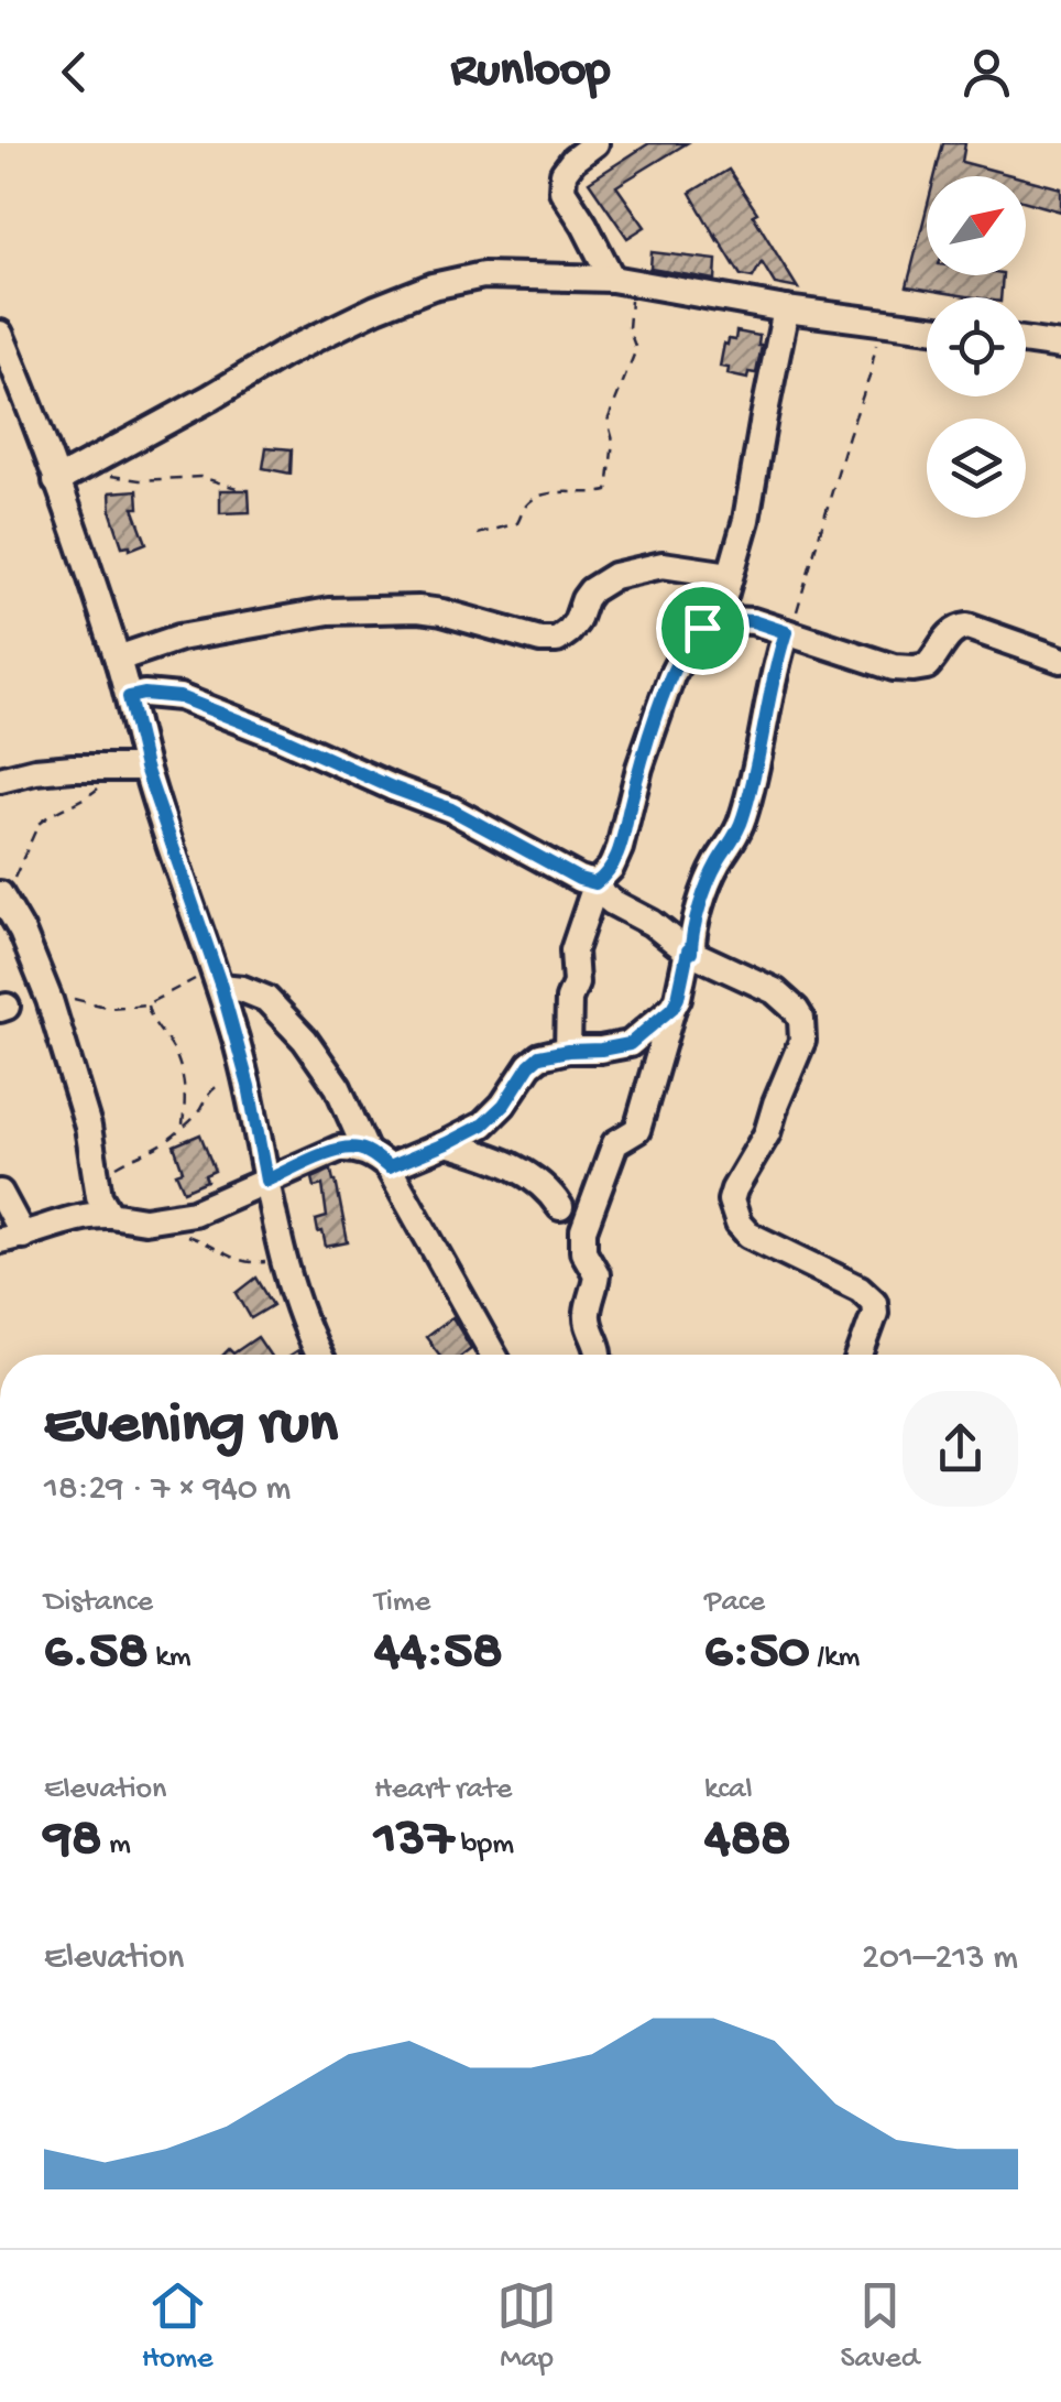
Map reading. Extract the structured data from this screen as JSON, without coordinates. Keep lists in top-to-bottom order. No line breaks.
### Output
{"north":"top right","page":{"header":"Runloop","heading":["Evening run","18:29 · 7 × 940 m"],"stats":[["Distance","6.58 km"],["Time","44:58"],["Pace","6:50 /km"],["Elevation","98 m"],["Heart rate","137 bpm"],["kcal","488"]],"chart":["Elevation","201–213 m"],"tabs":["Home","Map","Saved"]}}
